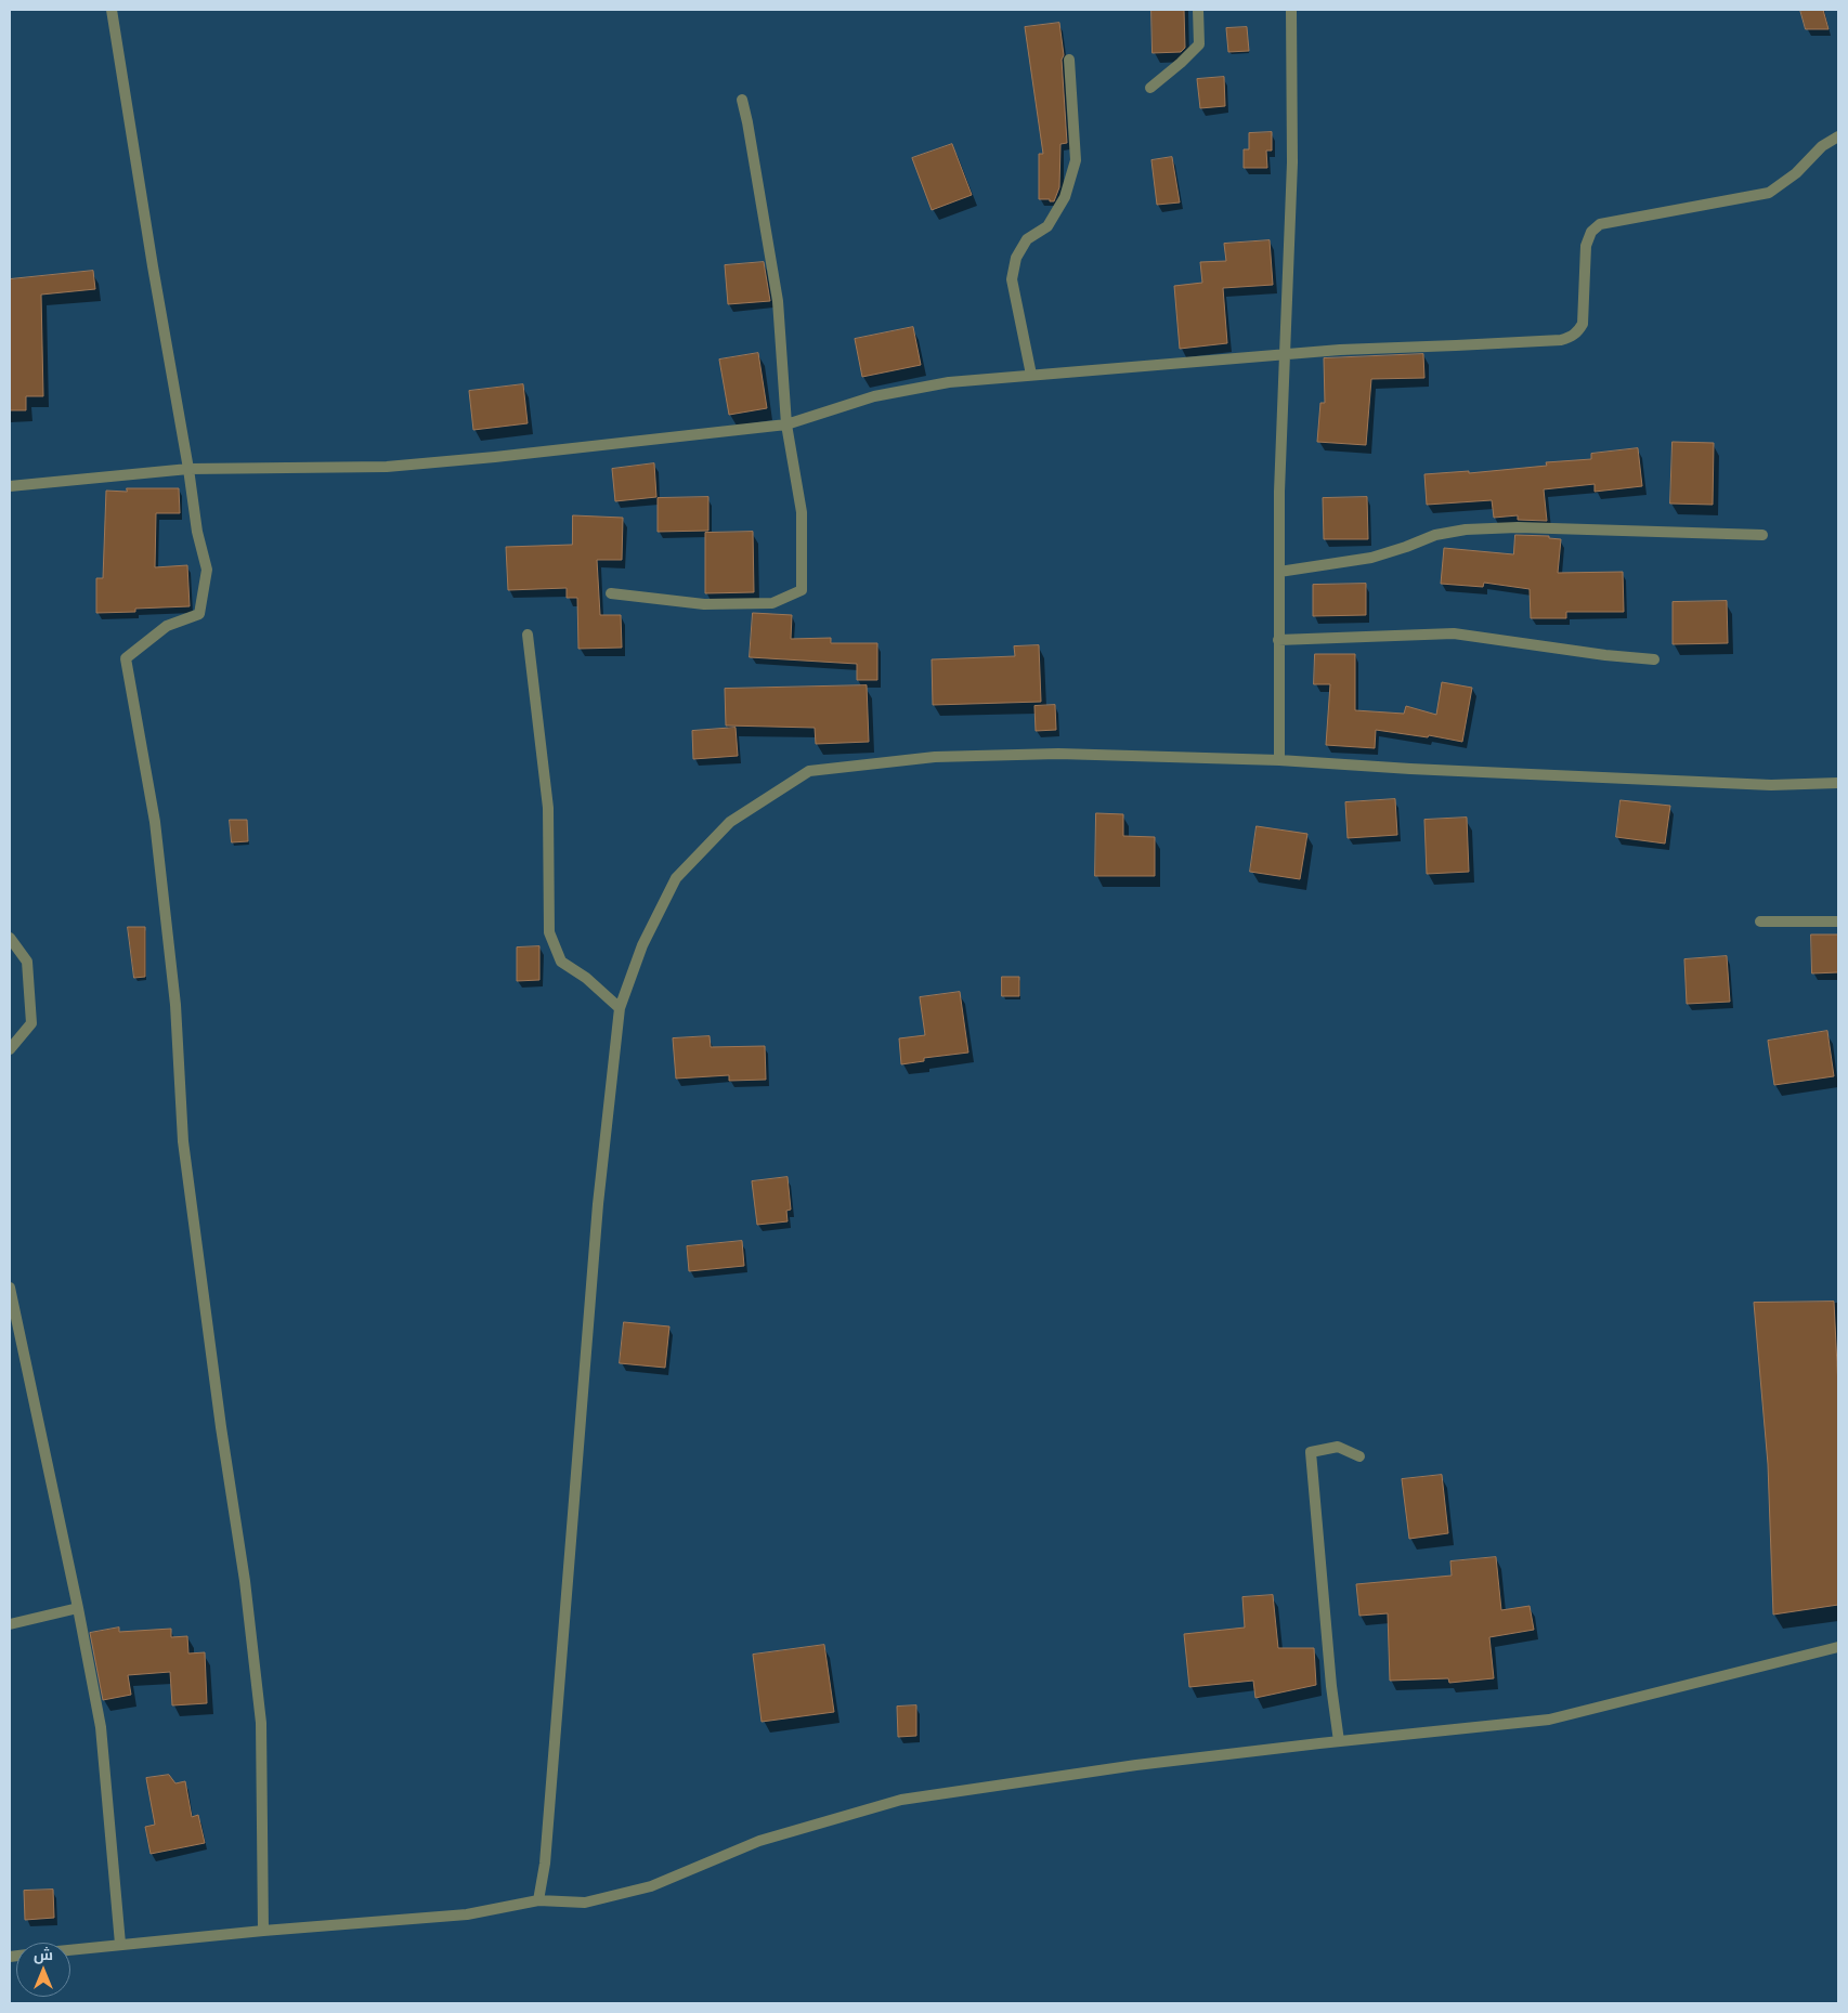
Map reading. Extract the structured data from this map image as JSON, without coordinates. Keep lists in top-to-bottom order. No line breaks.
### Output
{"north":"top"}
